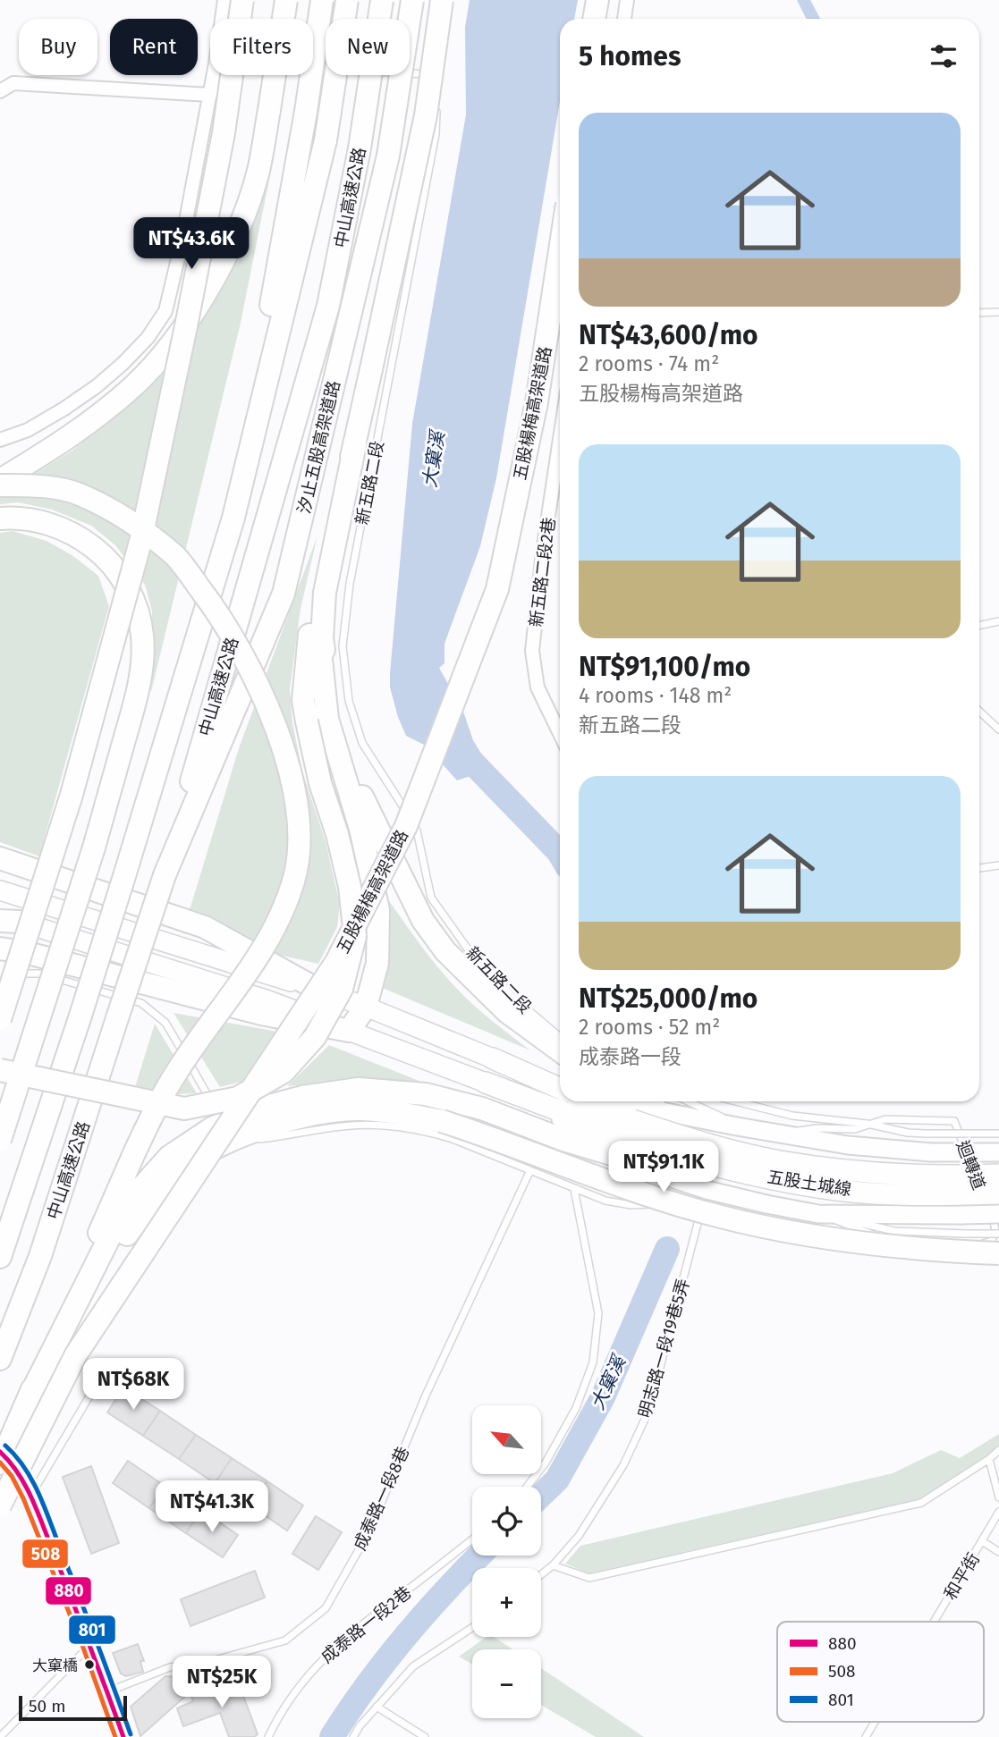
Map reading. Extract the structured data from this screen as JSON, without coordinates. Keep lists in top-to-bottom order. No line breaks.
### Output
{"streets":{"highway":["中山高速公路","五股楊梅高架道路","汐止五股高架道路","五股土城線"],"street":["新五路二段2巷"],"lane":["新五路二段","迴轉道","明志路一段19巷5弄","成泰路一段8巷","和平街","成泰路一段2巷"]},"crossings":[["中山高速公路","汐止五股高架道路"]],"water":["大窠溪"],"places":["大窠橋"],"lines":["transit line 801","transit line 880","transit line 508"],"legend":["880","508","801"],"scale_bar":"50 m","north":"top left","page":{"chip":["Buy","Rent","Filters","New"],"heading":"5 homes","list":[{"name":"NT$43,600/mo","note":"2 rooms · 74 m² · 五股楊梅高架道路"},{"name":"NT$91,100/mo","note":"4 rooms · 148 m² · 新五路二段"},{"name":"NT$25,000/mo","note":"2 rooms · 52 m² · 成泰路一段"}],"price":["NT$43.6K","NT$91.1K","NT$68K","NT$41.3K","NT$25K"],"map_buttons":["+","−"],"scale":"50 m"}}
